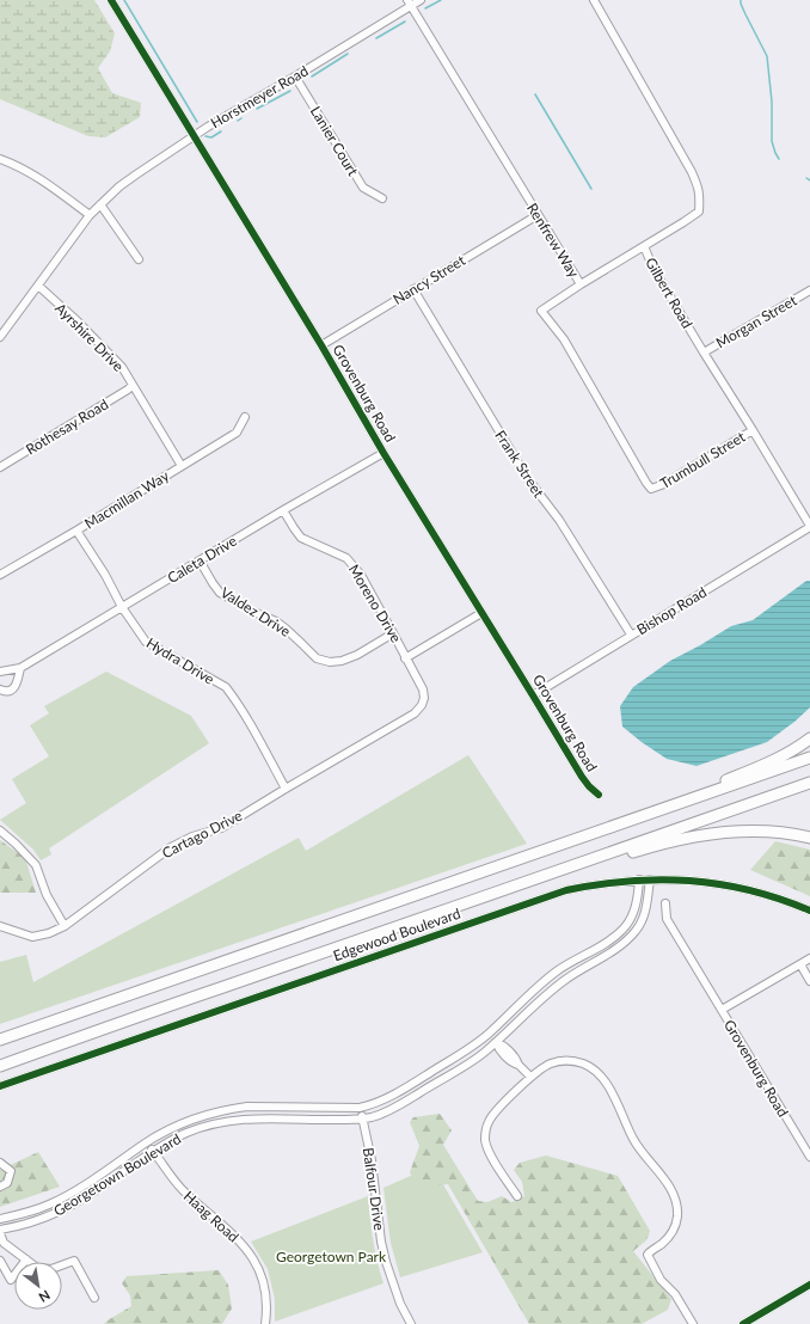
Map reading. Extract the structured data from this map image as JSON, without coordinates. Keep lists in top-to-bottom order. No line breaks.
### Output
{"streets":{"street":["Horstmeyer Road","Lanier Court","Renfrew Way","Nancy Street","Gilbert Road","Morgan Street","Ayrshire Drive","Grovenburg Road","Rothesay Road","Trumbull Street","Frank Street","Macmillan Way","Caleta Drive","Moreno Drive","Bishop Road","Valdez Drive","Hydra Drive","Cartago Drive","Edgewood Boulevard","Georgetown Boulevard","Balfour Drive","Haag Road"]},"crossings":[["Horstmeyer Road","Lanier Court"],["Horstmeyer Road","Renfrew Way"],["Horstmeyer Road","Ayrshire Drive"],["Horstmeyer Road","Grovenburg Road"],["Renfrew Way","Nancy Street"],["Renfrew Way","Trumbull Street"],["Nancy Street","Grovenburg Road"],["Nancy Street","Frank Street"],["Gilbert Road","Morgan Street"],["Gilbert Road","Trumbull Street"],["Gilbert Road","Bishop Road"],["Ayrshire Drive","Rothesay Road"],["Ayrshire Drive","Macmillan Way"],["Grovenburg Road","Caleta Drive"],["Grovenburg Road","Bishop Road"],["Frank Street","Bishop Road"],["Macmillan Way","Hydra Drive"],["Caleta Drive","Moreno Drive"],["Caleta Drive","Valdez Drive"],["Caleta Drive","Hydra Drive"],["Moreno Drive","Valdez Drive"],["Moreno Drive","Cartago Drive"],["Hydra Drive","Cartago Drive"],["Edgewood Boulevard","Georgetown Boulevard"],["Georgetown Boulevard","Balfour Drive"],["Georgetown Boulevard","Haag Road"]],"parks":["Georgetown Park"],"north":"bottom right"}
